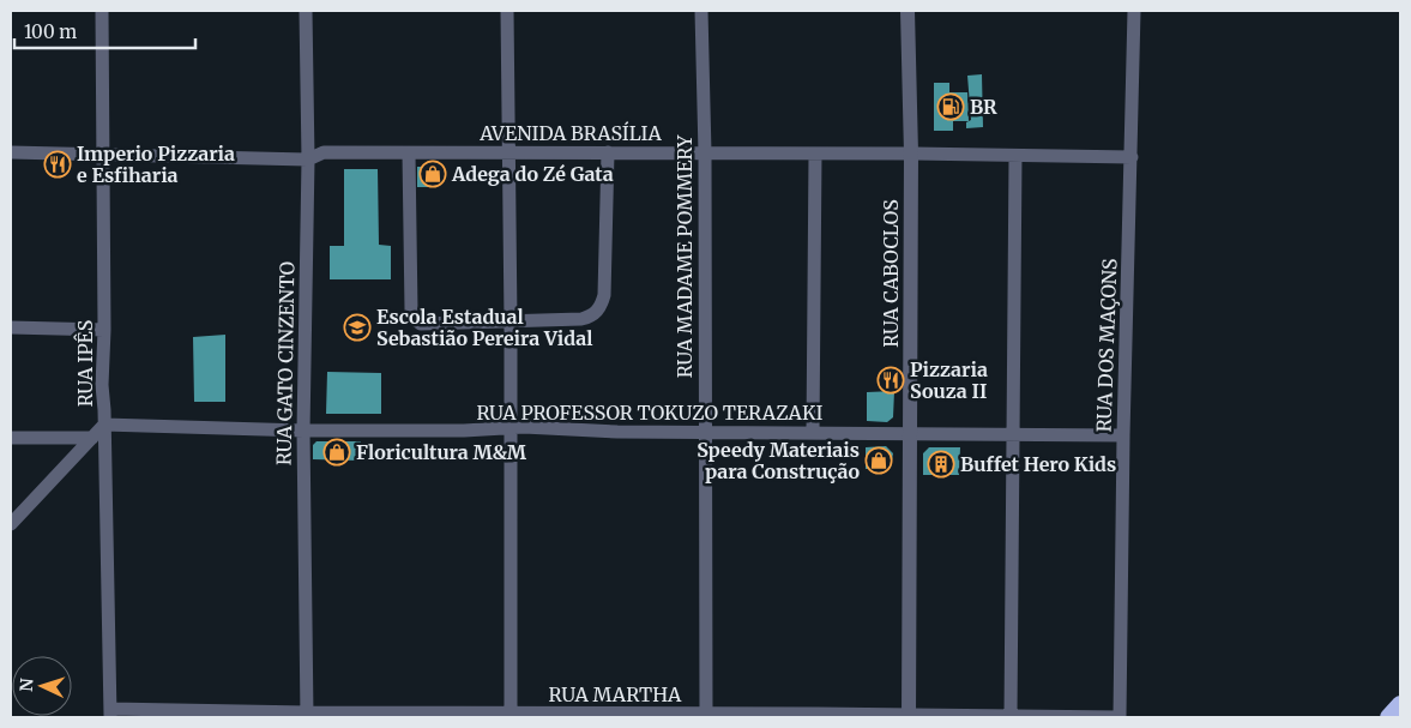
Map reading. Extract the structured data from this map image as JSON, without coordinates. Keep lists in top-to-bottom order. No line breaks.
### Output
{"streets":{"street":["AVENIDA BRASÍLIA","RUA MADAME POMMERY","RUA CABOCLOS","RUA DOS MAÇONS","RUA IPÊS","RUA GATO CINZENTO","RUA PROFESSOR TOKUZO TERAZAKI","RUA MARTHA"]},"crossings":[["AVENIDA BRASÍLIA","RUA MADAME POMMERY"],["AVENIDA BRASÍLIA","RUA CABOCLOS"],["AVENIDA BRASÍLIA","RUA DOS MAÇONS"],["AVENIDA BRASÍLIA","RUA IPÊS"],["AVENIDA BRASÍLIA","RUA GATO CINZENTO"],["RUA MADAME POMMERY","RUA PROFESSOR TOKUZO TERAZAKI"],["RUA MADAME POMMERY","RUA MARTHA"],["RUA CABOCLOS","RUA PROFESSOR TOKUZO TERAZAKI"],["RUA CABOCLOS","RUA MARTHA"],["RUA DOS MAÇONS","RUA PROFESSOR TOKUZO TERAZAKI"],["RUA DOS MAÇONS","RUA MARTHA"],["RUA IPÊS","RUA PROFESSOR TOKUZO TERAZAKI"],["RUA IPÊS","RUA MARTHA"],["RUA GATO CINZENTO","RUA PROFESSOR TOKUZO TERAZAKI"],["RUA GATO CINZENTO","RUA MARTHA"]],"places":{"fuel station":["BR"],"restaurant":["Imperio Pizzaria e Esfiharia","Pizzaria Souza II"],"shop":["Adega do Zé Gata","Floricultura M&M","Speedy Materiais para Construção"],"school or university":["Escola Estadual Sebastião Pereira Vidal"],"building":["Buffet Hero Kids"]},"scale_bar":"100 m","north":"left"}
